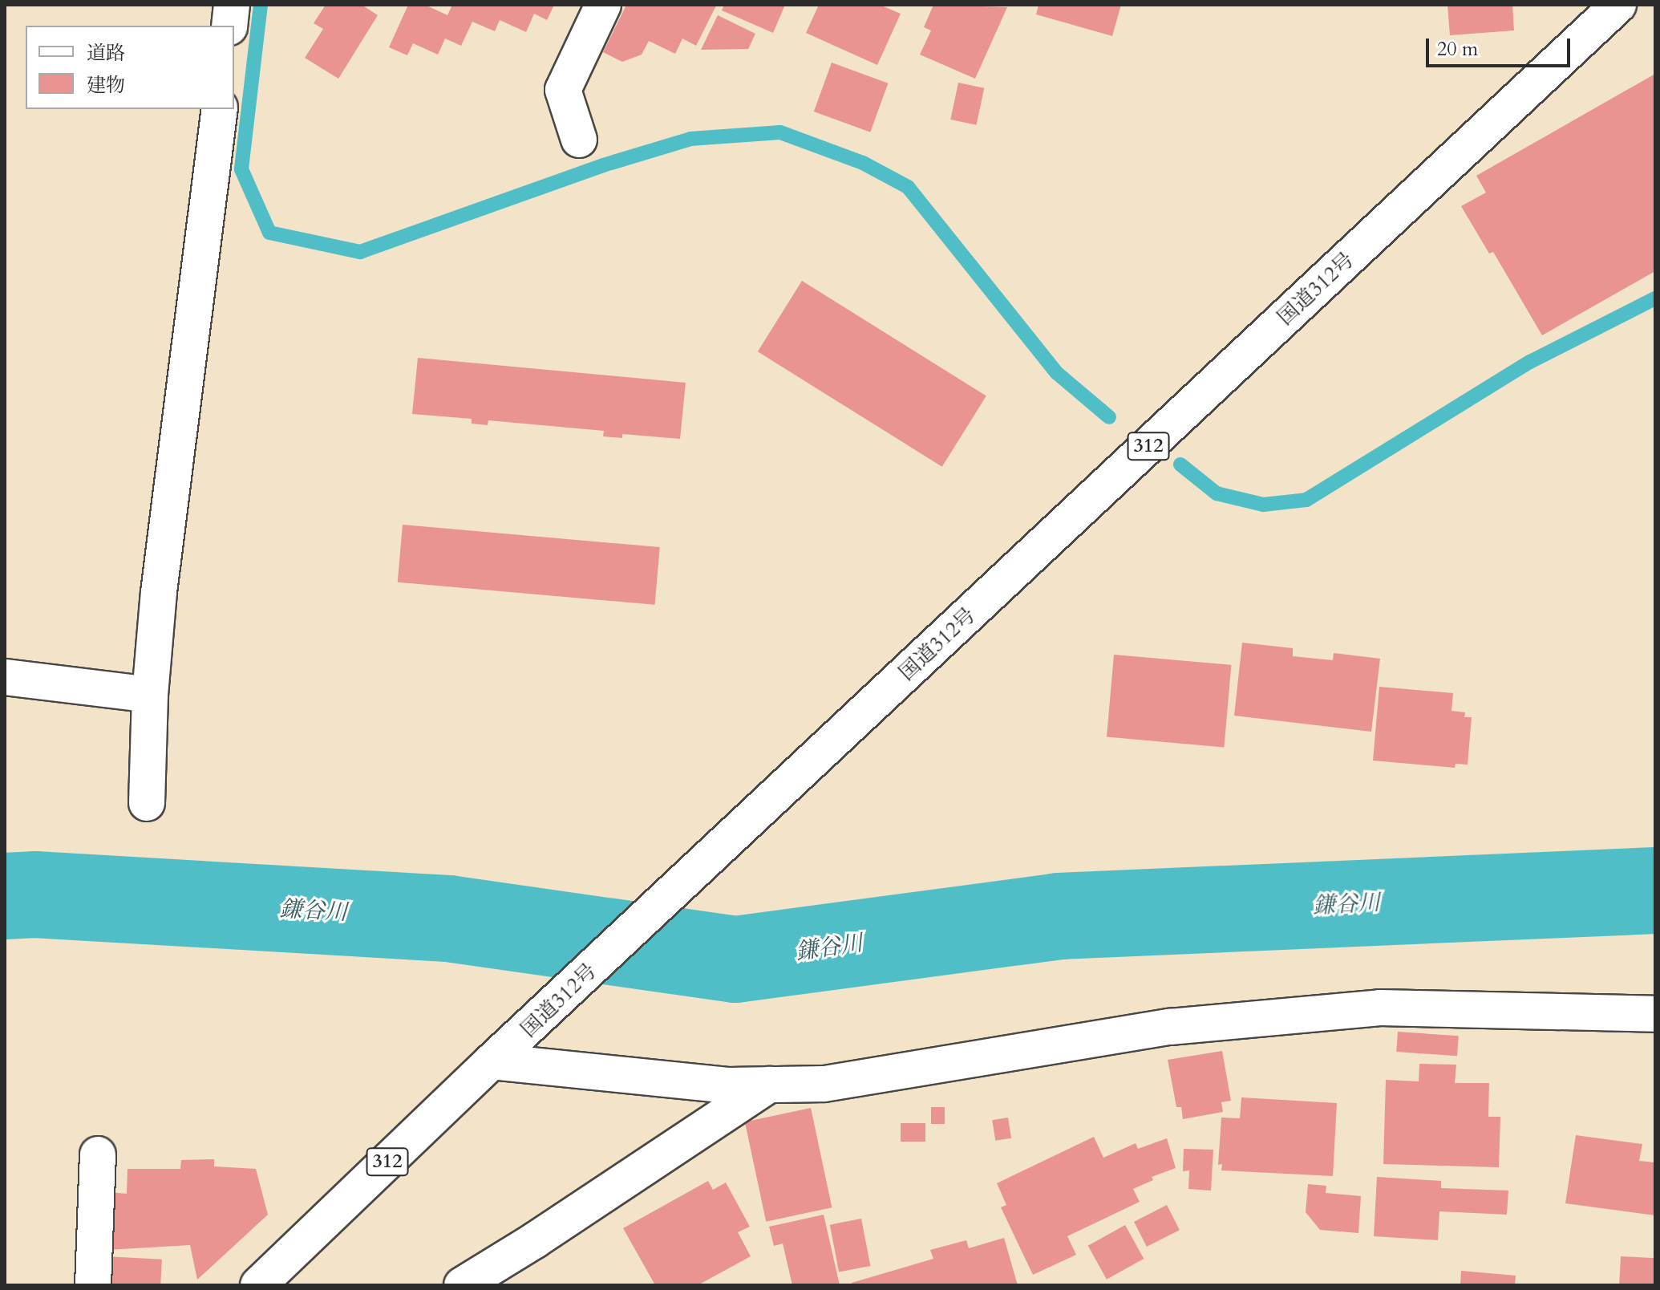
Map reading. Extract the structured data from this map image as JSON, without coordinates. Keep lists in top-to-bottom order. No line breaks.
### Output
{"streets":{"main road":["国道312号","312"]},"water":["鎌谷川"],"legend":["道路","建物"],"scale_bar":"20 m"}
